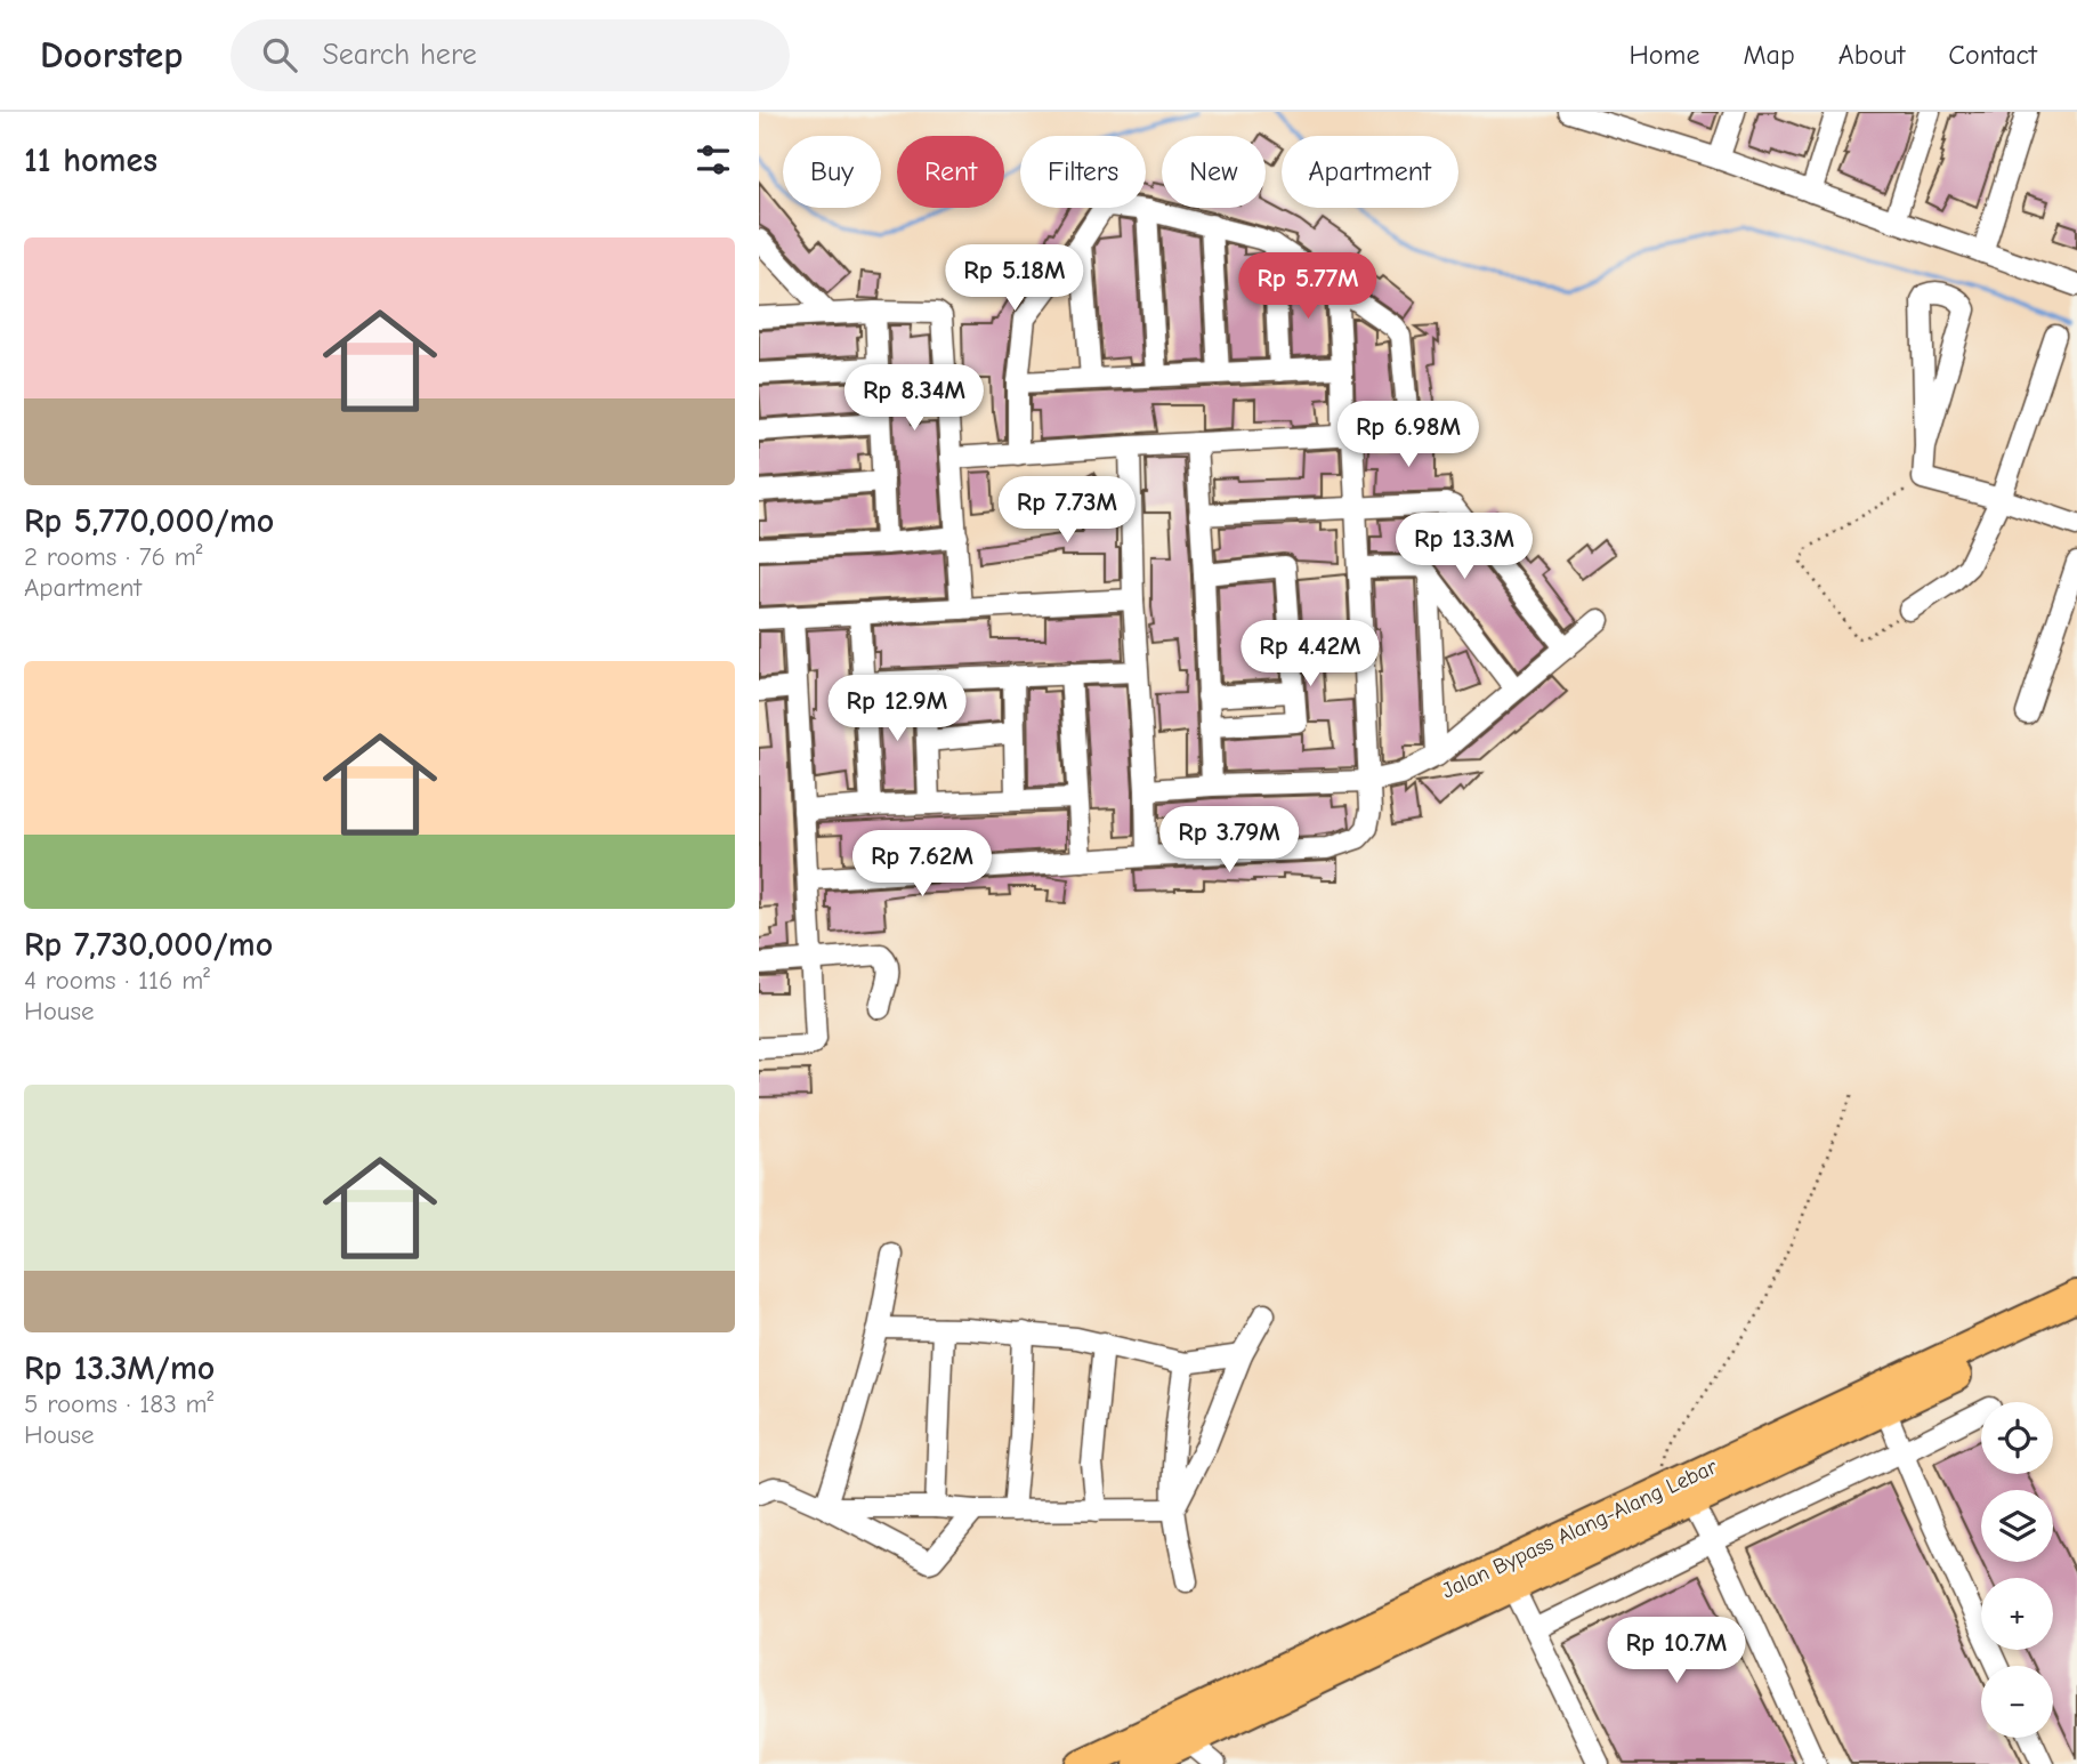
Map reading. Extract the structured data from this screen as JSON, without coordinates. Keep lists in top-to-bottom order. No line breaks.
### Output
{"streets":{"highway":["Jalan Bypass Alang-Alang Lebar"]},"page":{"header":"Doorstep","search":"Search here","nav":["Home","Map","About","Contact"],"heading":"11 homes","chip":["Buy","Rent","Filters","New","Apartment"],"list":[{"name":"Rp 5,770,000/mo","note":"2 rooms · 76 m² · Apartment"},{"name":"Rp 7,730,000/mo","note":"4 rooms · 116 m² · House"},{"name":"Rp 13.3M/mo","note":"5 rooms · 183 m² · House"}],"price":["Rp 5.18M","Rp 5.77M","Rp 8.34M","Rp 6.98M","Rp 7.73M","Rp 13.3M","Rp 4.42M","Rp 12.9M","Rp 3.79M","Rp 7.62M","Rp 10.7M"],"map_buttons":["+","−"]}}
